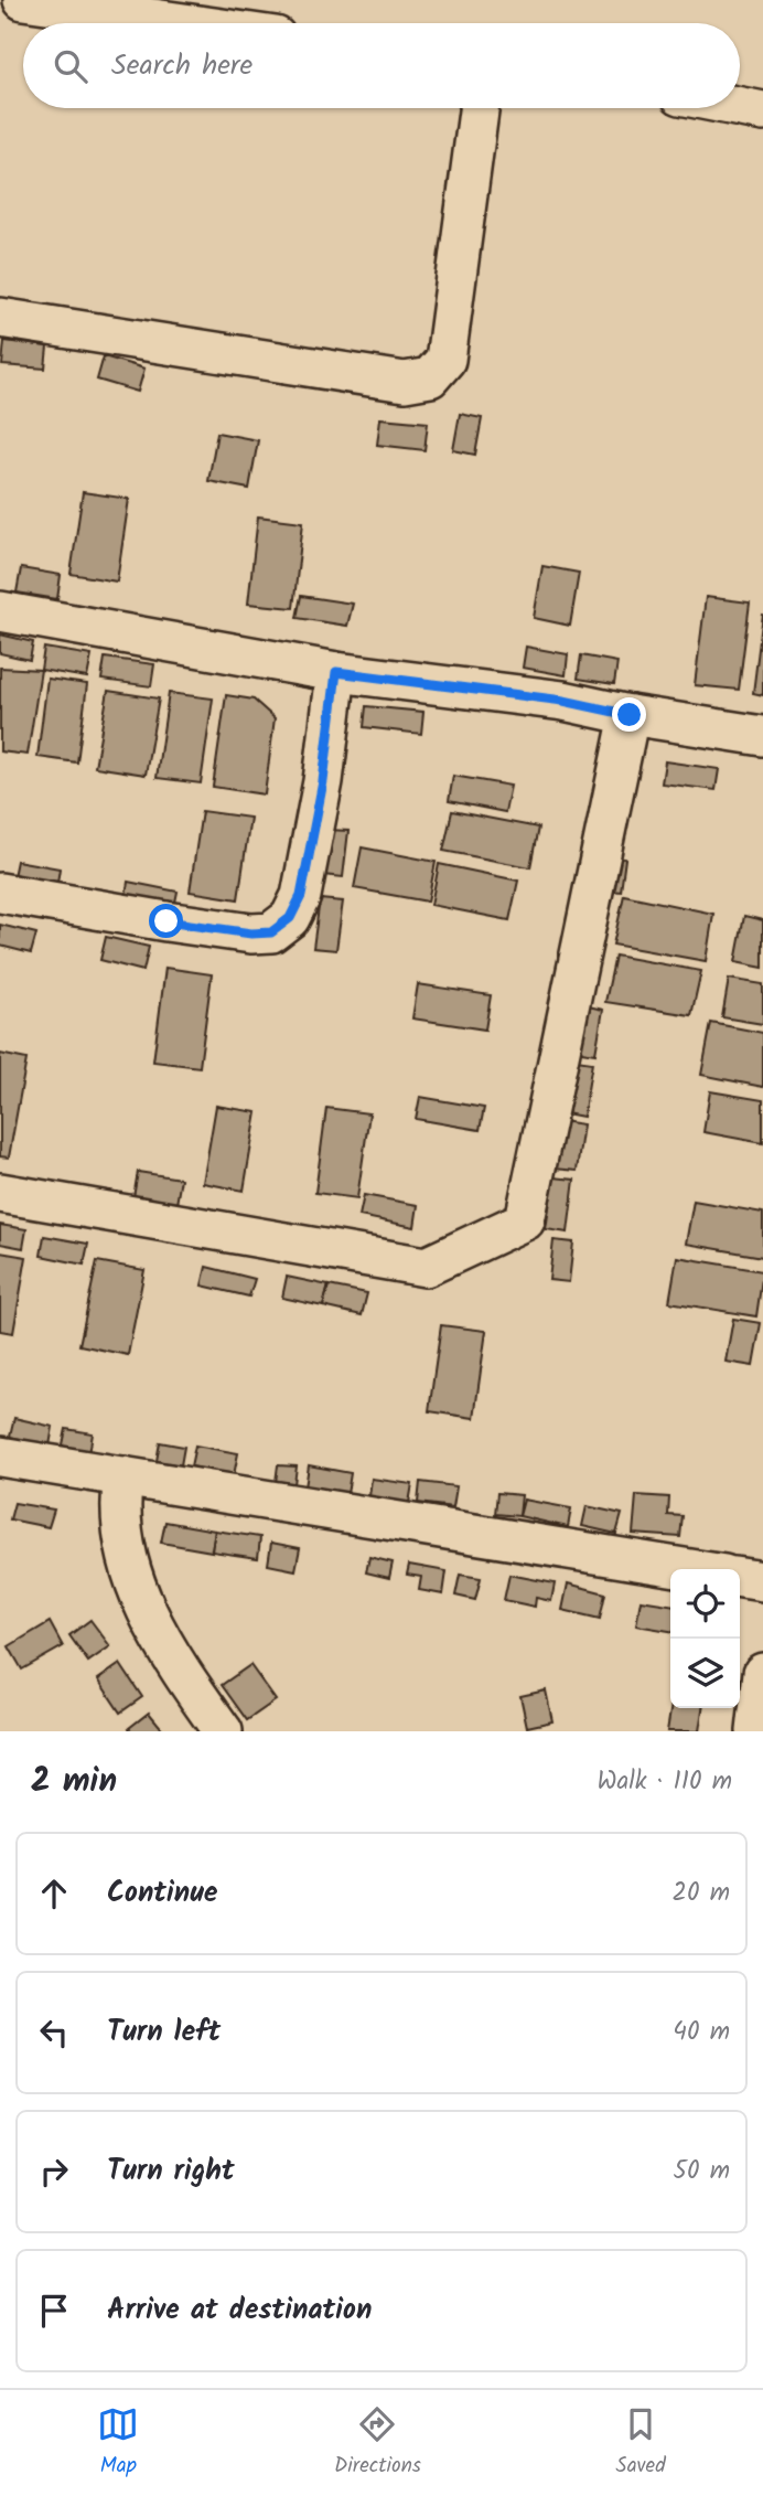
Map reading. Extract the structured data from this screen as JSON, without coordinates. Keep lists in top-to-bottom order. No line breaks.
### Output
{"page":{"search":"Search here","heading":["2 min","Walk · 110 m"],"list":[["Continue","20 m"],["Turn left","40 m"],["Turn right","50 m"],"Arrive at destination"],"nav":["Map","Directions","Saved"]}}
